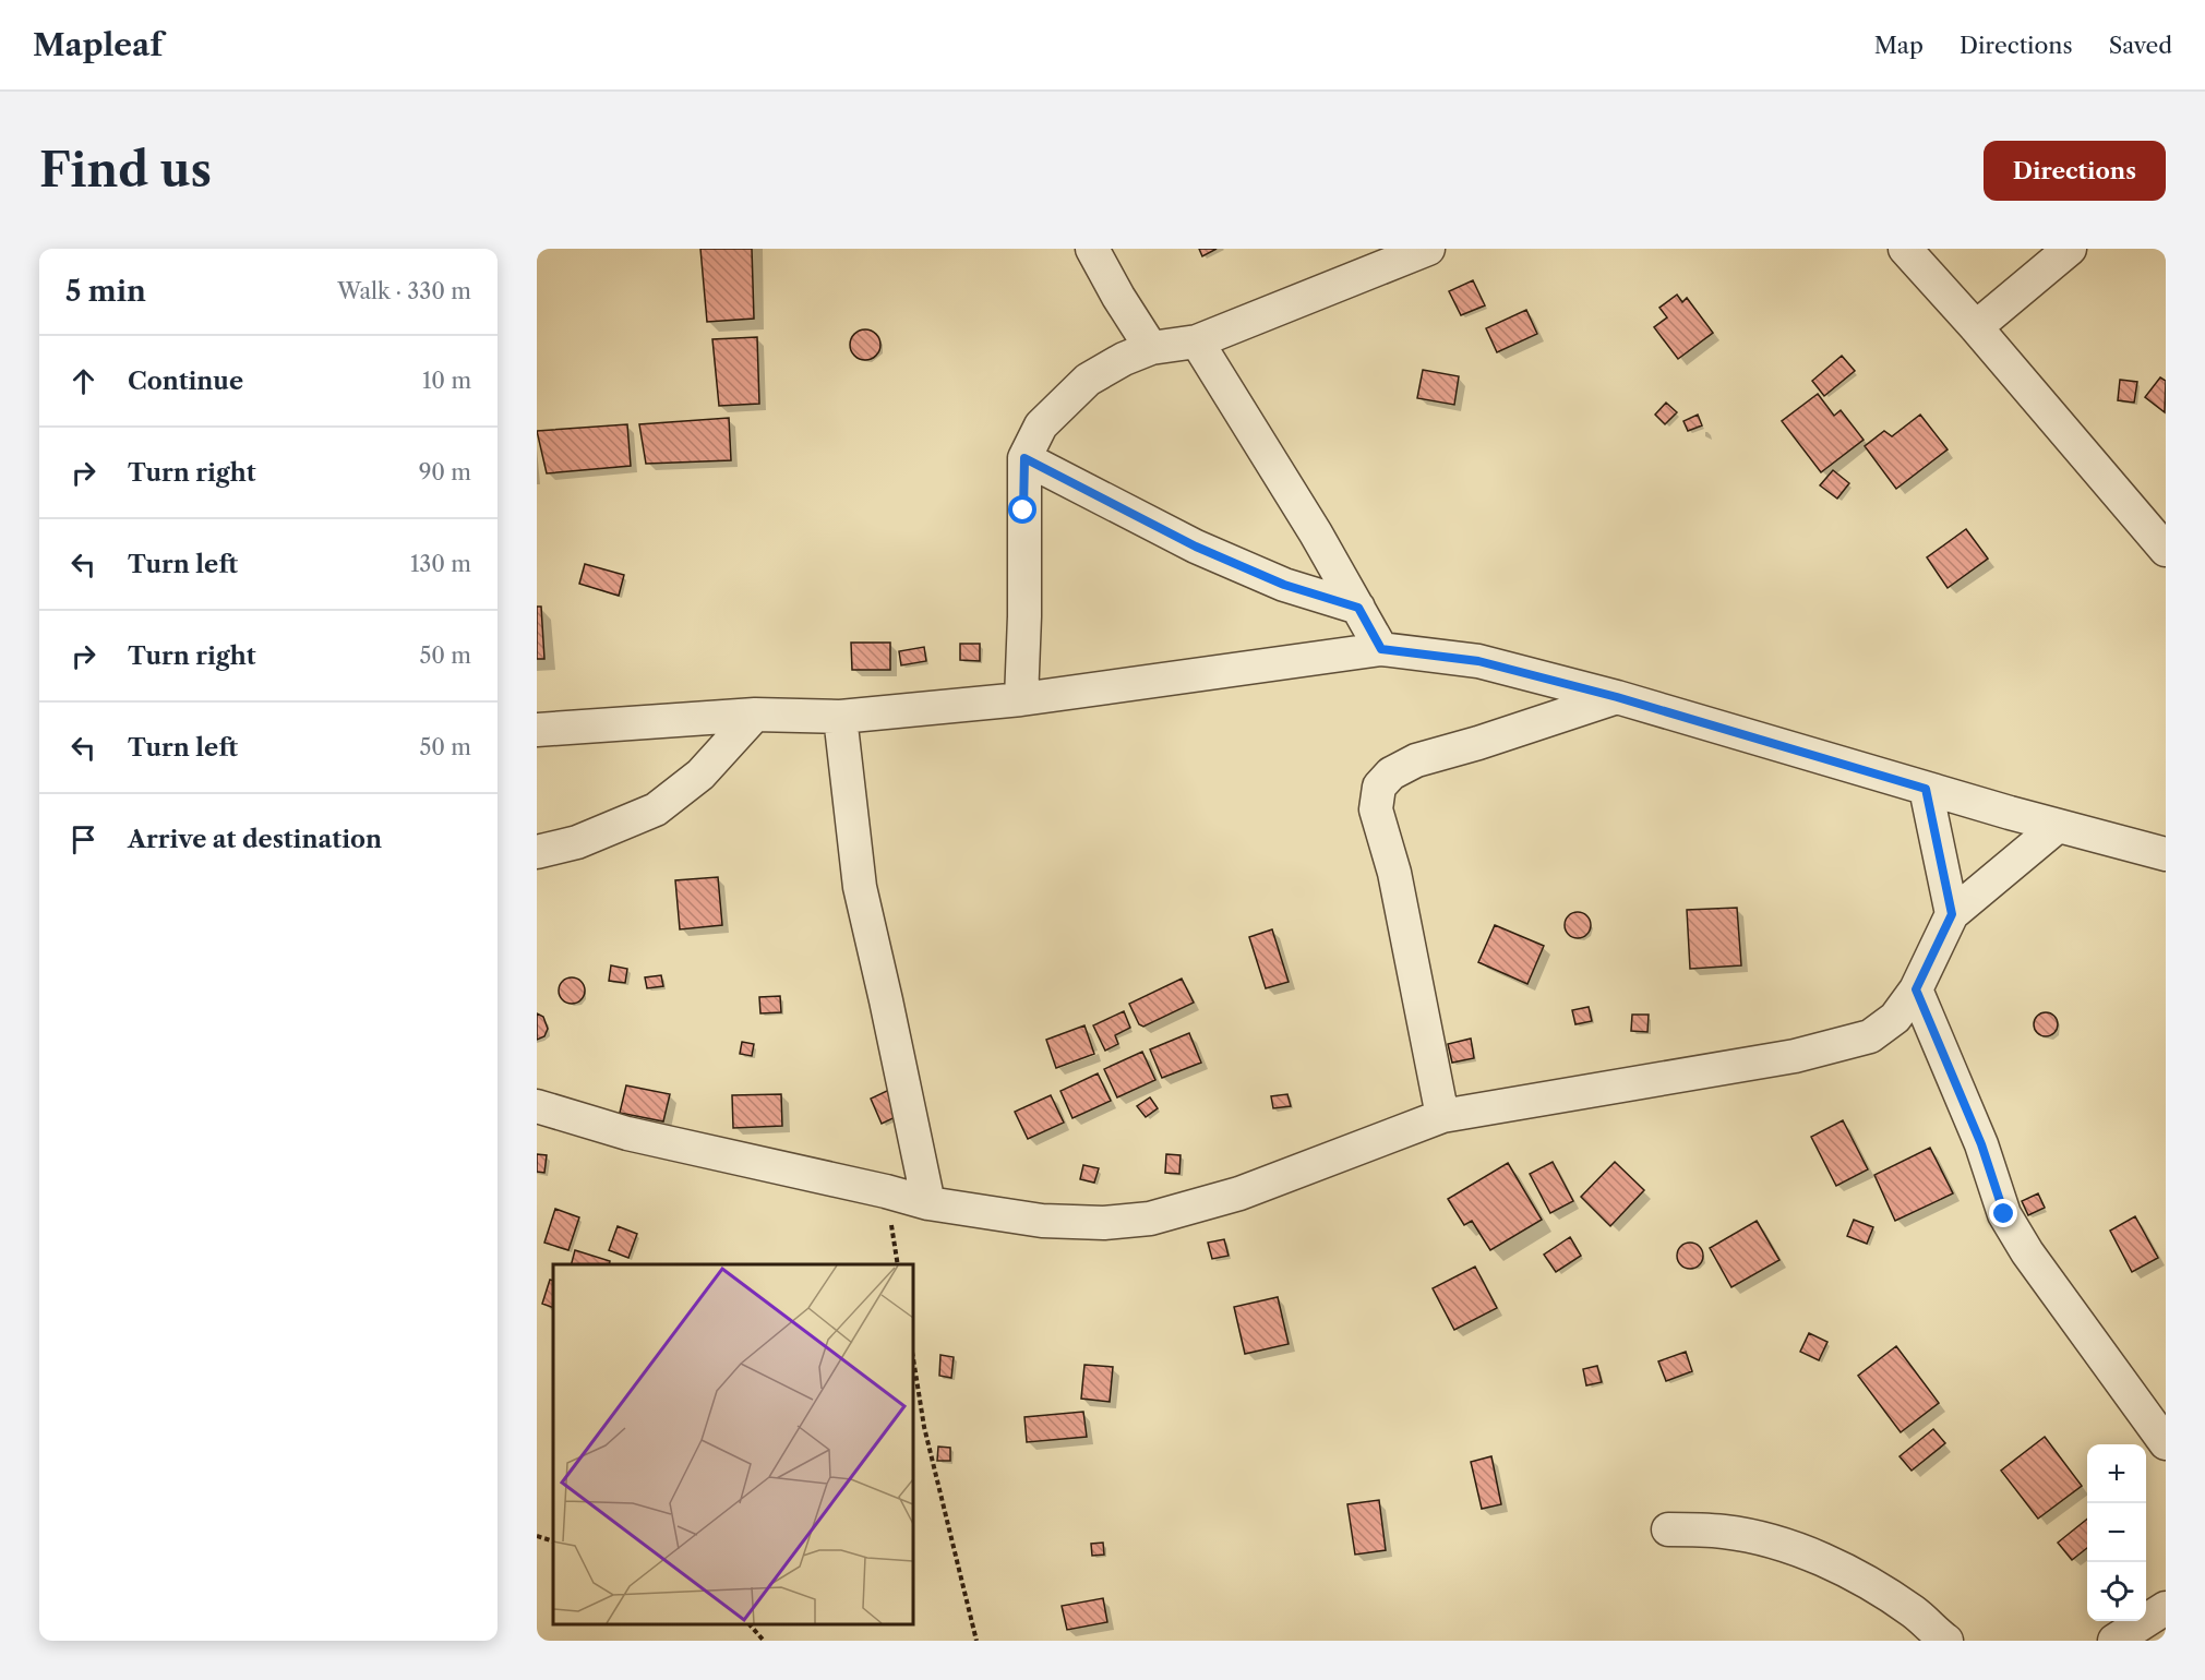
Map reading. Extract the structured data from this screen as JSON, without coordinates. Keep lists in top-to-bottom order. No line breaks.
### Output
{"page":{"header":"Mapleaf","nav":["Map","Directions","Saved"],"buttons":"Directions","title":"Find us","heading":["5 min","Walk · 330 m"],"list":[["Continue","10 m"],["Turn right","90 m"],["Turn left","130 m"],["Turn right","50 m"],["Turn left","50 m"],"Arrive at destination"],"map_buttons":["+","−"]}}
